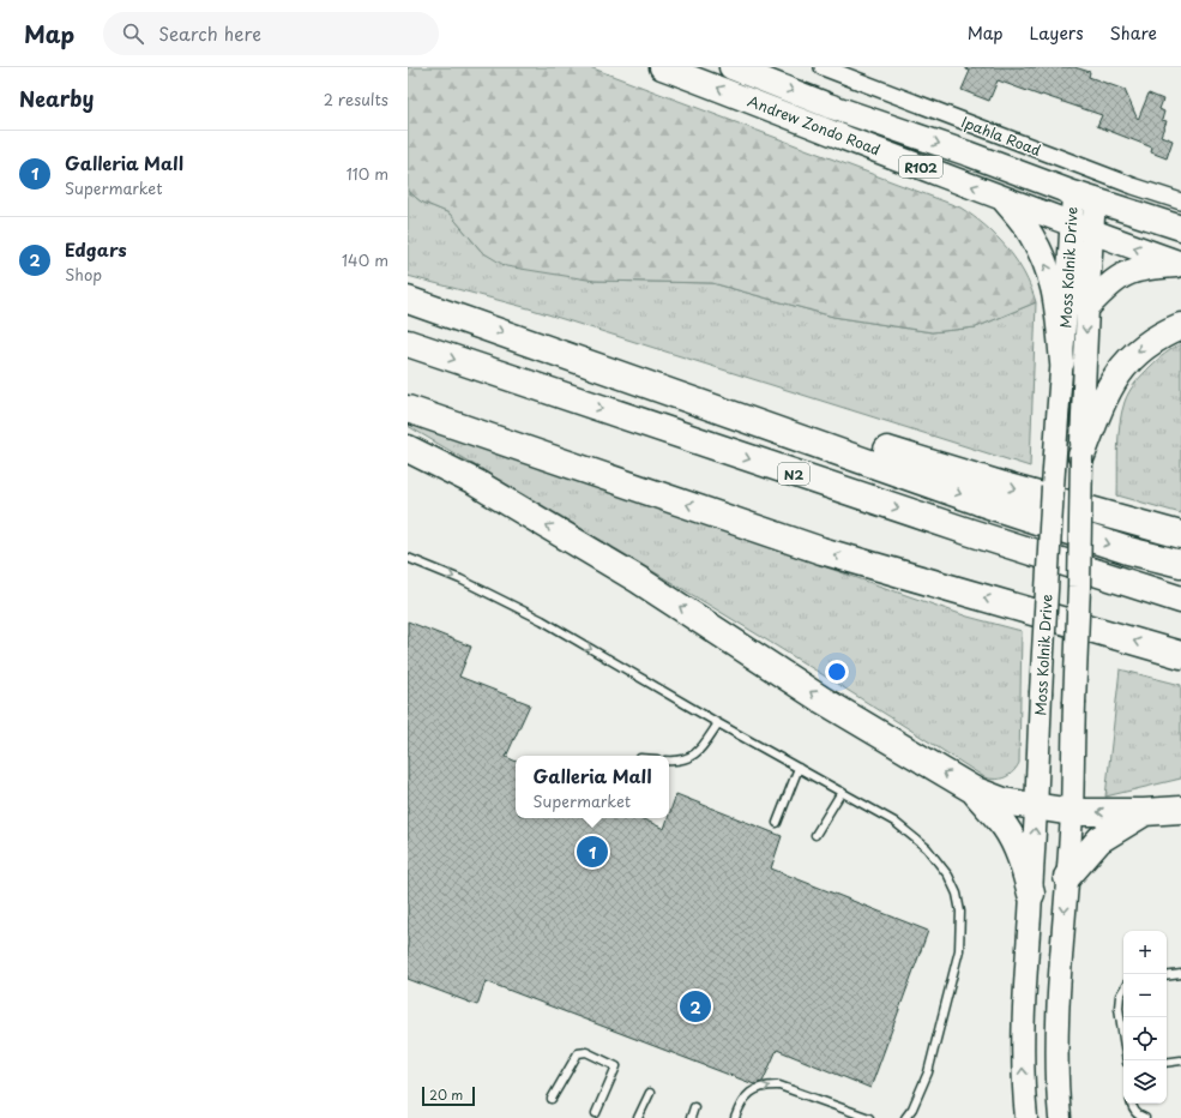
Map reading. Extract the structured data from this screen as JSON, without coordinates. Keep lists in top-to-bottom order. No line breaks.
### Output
{"streets":{"highway":["N2"],"main road":["Andrew Zondo Road","R102","Moss Kolnik Drive"],"street":["Ipahla Road"]},"crossings":[["Andrew Zondo Road","Moss Kolnik Drive"]],"scale_bar":"20 m","page":{"header":"Map","search":"Search here","nav":["Map","Layers","Share"],"heading":["Nearby","2 results"],"list":[{"mark":"1","name":"Galleria Mall","note":"Supermarket","value":"110 m"},{"mark":"2","name":"Edgars","note":"Shop","value":"140 m"}],"popup":["Galleria Mall","Supermarket"],"pins":["1","2"],"map_buttons":["+","−"],"scale":"20 m"}}
